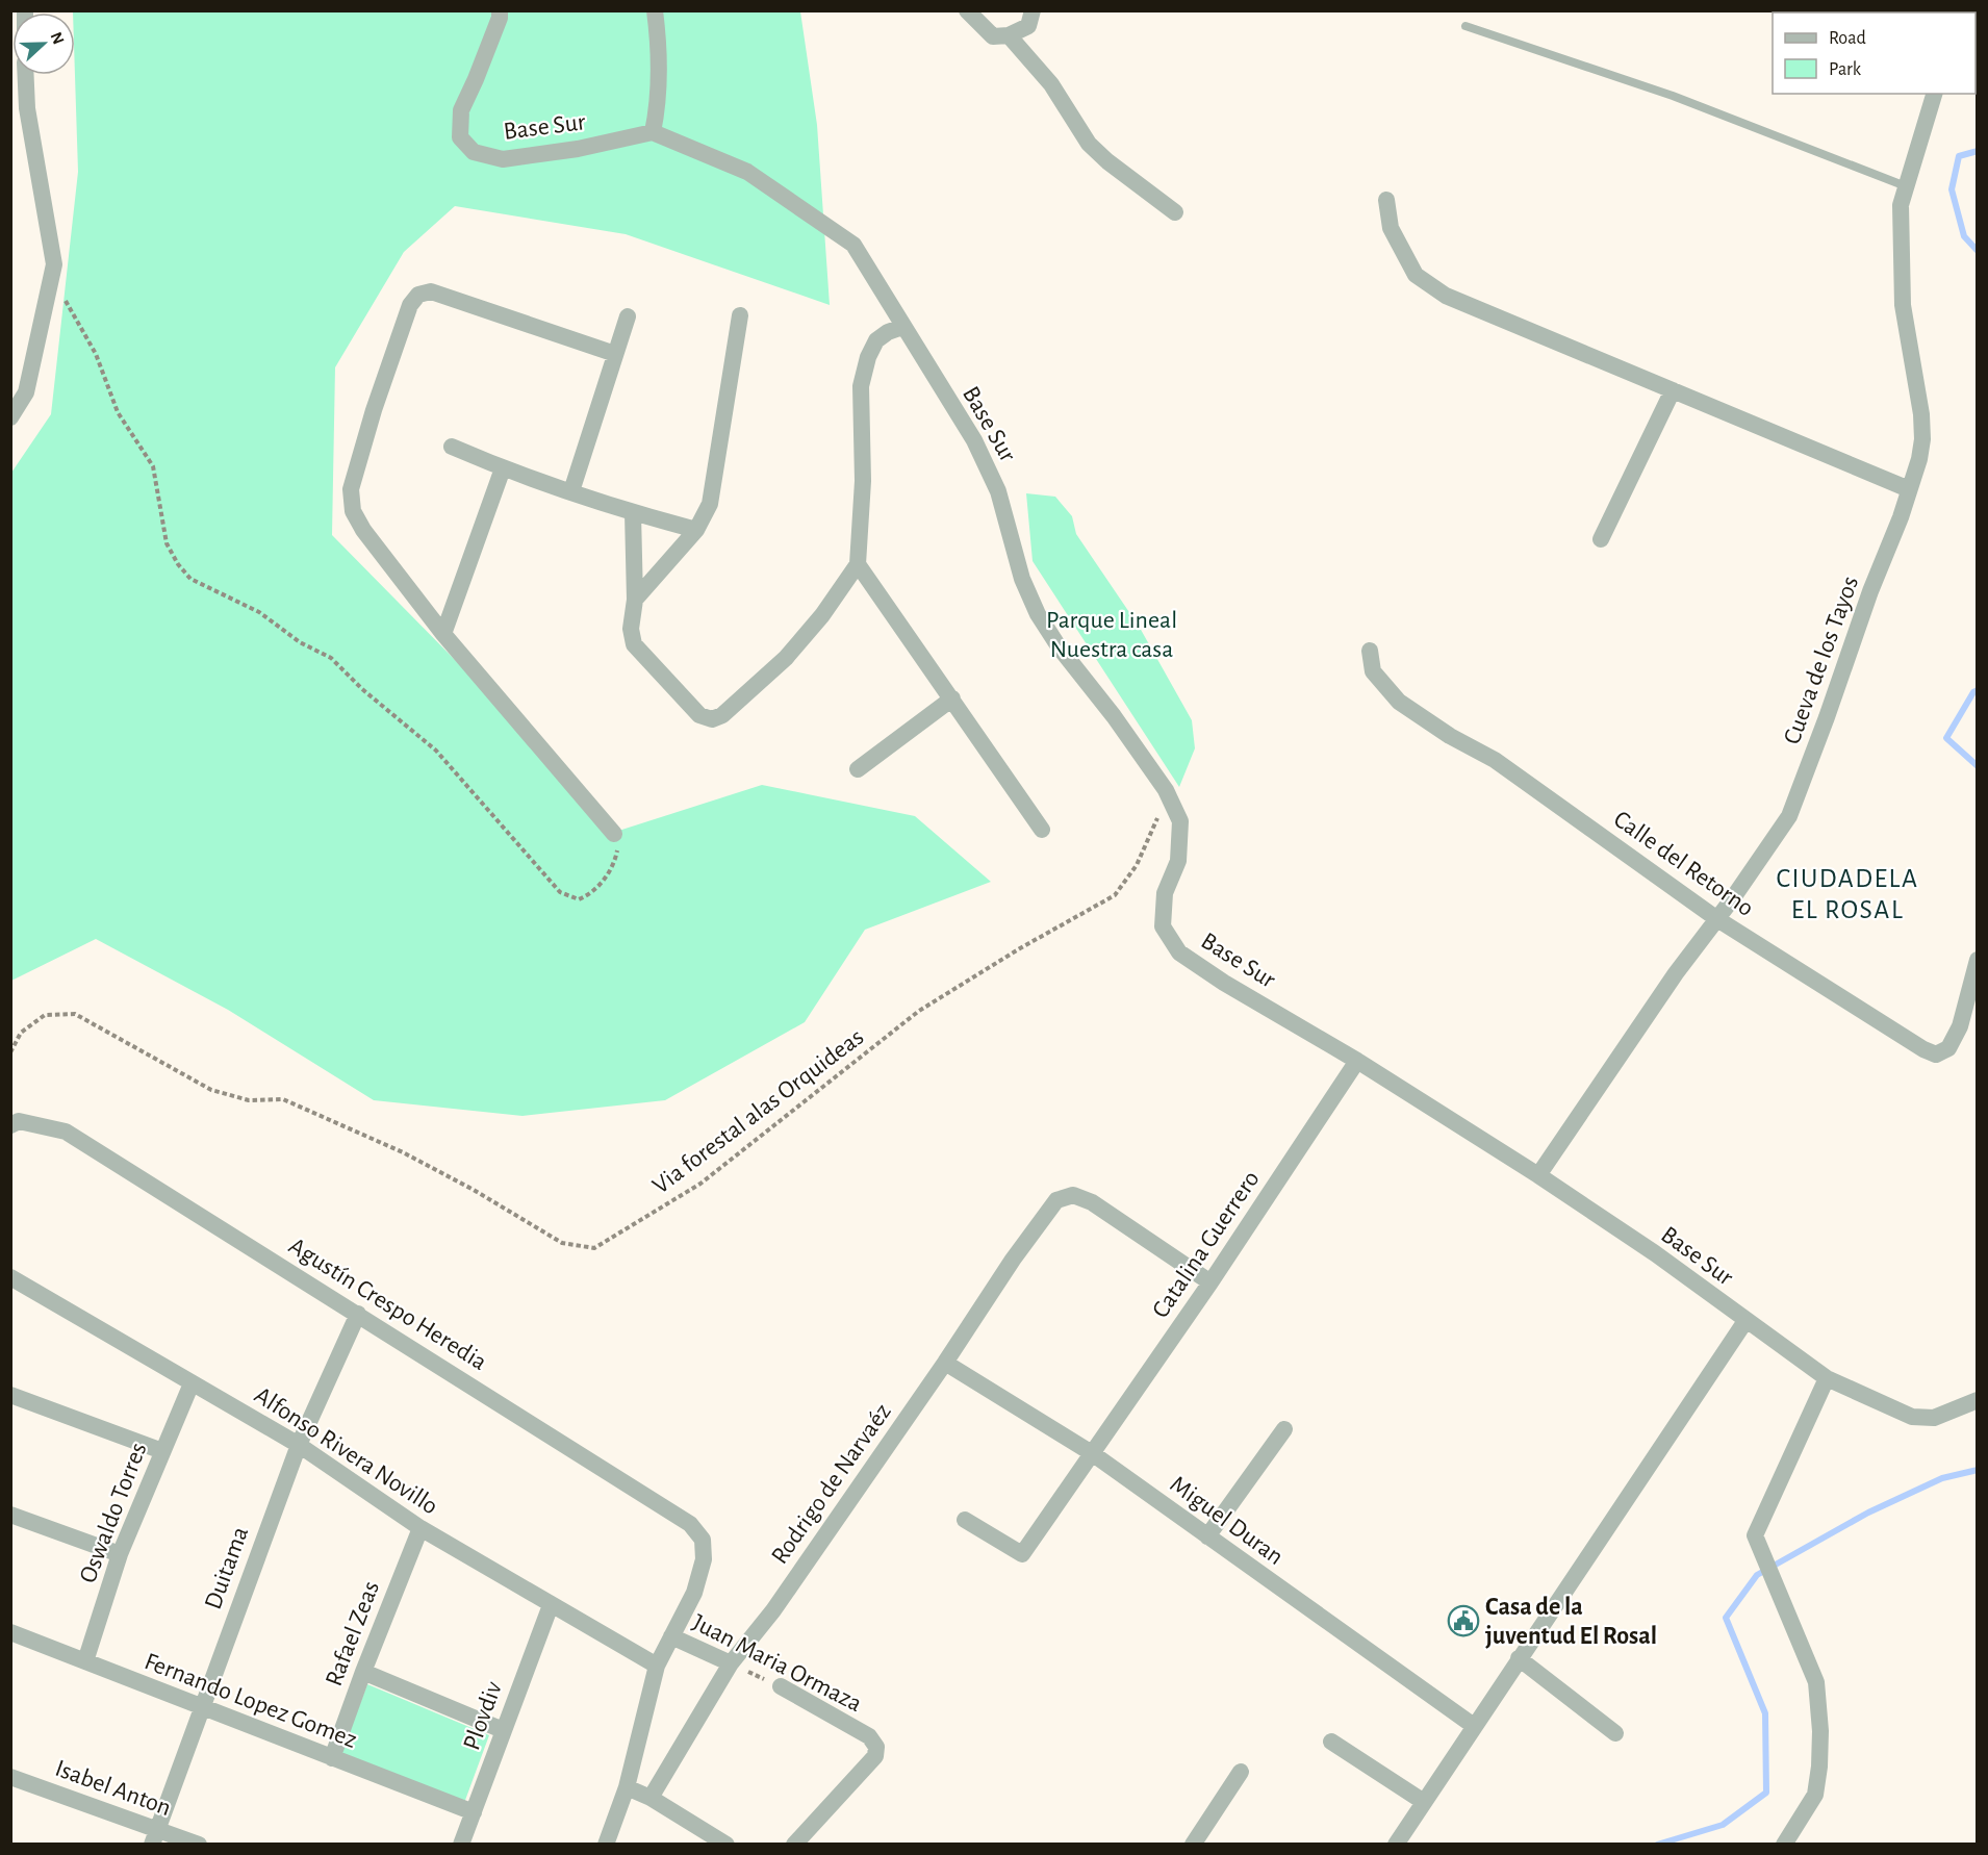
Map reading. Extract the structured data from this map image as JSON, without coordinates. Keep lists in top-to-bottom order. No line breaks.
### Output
{"streets":{"street":["Base Sur","Cueva de los Tayos","Calle del Retorno","Catalina Guerrero","Agustín Crespo Heredia","Alfonso Rivera Novillo","Rodrigo de Narvaéz","Oswaldo Torres","Miguel Duran","Duitama","Rafael Zeas","Juan Maria Ormaza","Fernando Lopez Gomez","Plovdiv","Isabel Anton"],"path":["Via forestal alas Orquideas"]},"crossings":[["Base Sur","Cueva de los Tayos"],["Base Sur","Via forestal alas Orquideas"],["Base Sur","Catalina Guerrero"],["Cueva de los Tayos","Calle del Retorno"],["Catalina Guerrero","Rodrigo de Narvaéz"],["Catalina Guerrero","Miguel Duran"],["Agustín Crespo Heredia","Duitama"],["Agustín Crespo Heredia","Juan Maria Ormaza"],["Alfonso Rivera Novillo","Oswaldo Torres"],["Alfonso Rivera Novillo","Duitama"],["Alfonso Rivera Novillo","Rafael Zeas"],["Alfonso Rivera Novillo","Plovdiv"],["Rodrigo de Narvaéz","Miguel Duran"],["Rodrigo de Narvaéz","Juan Maria Ormaza"],["Oswaldo Torres","Fernando Lopez Gomez"],["Duitama","Fernando Lopez Gomez"],["Duitama","Isabel Anton"],["Rafael Zeas","Fernando Lopez Gomez"],["Fernando Lopez Gomez","Plovdiv"]],"districts":["CIUDADELA EL ROSAL"],"parks":["Parque Lineal Nuestra casa"],"places":{"public building":["Casa de la juventud El Rosal"]},"legend":["Road","Park"],"north":"right"}
